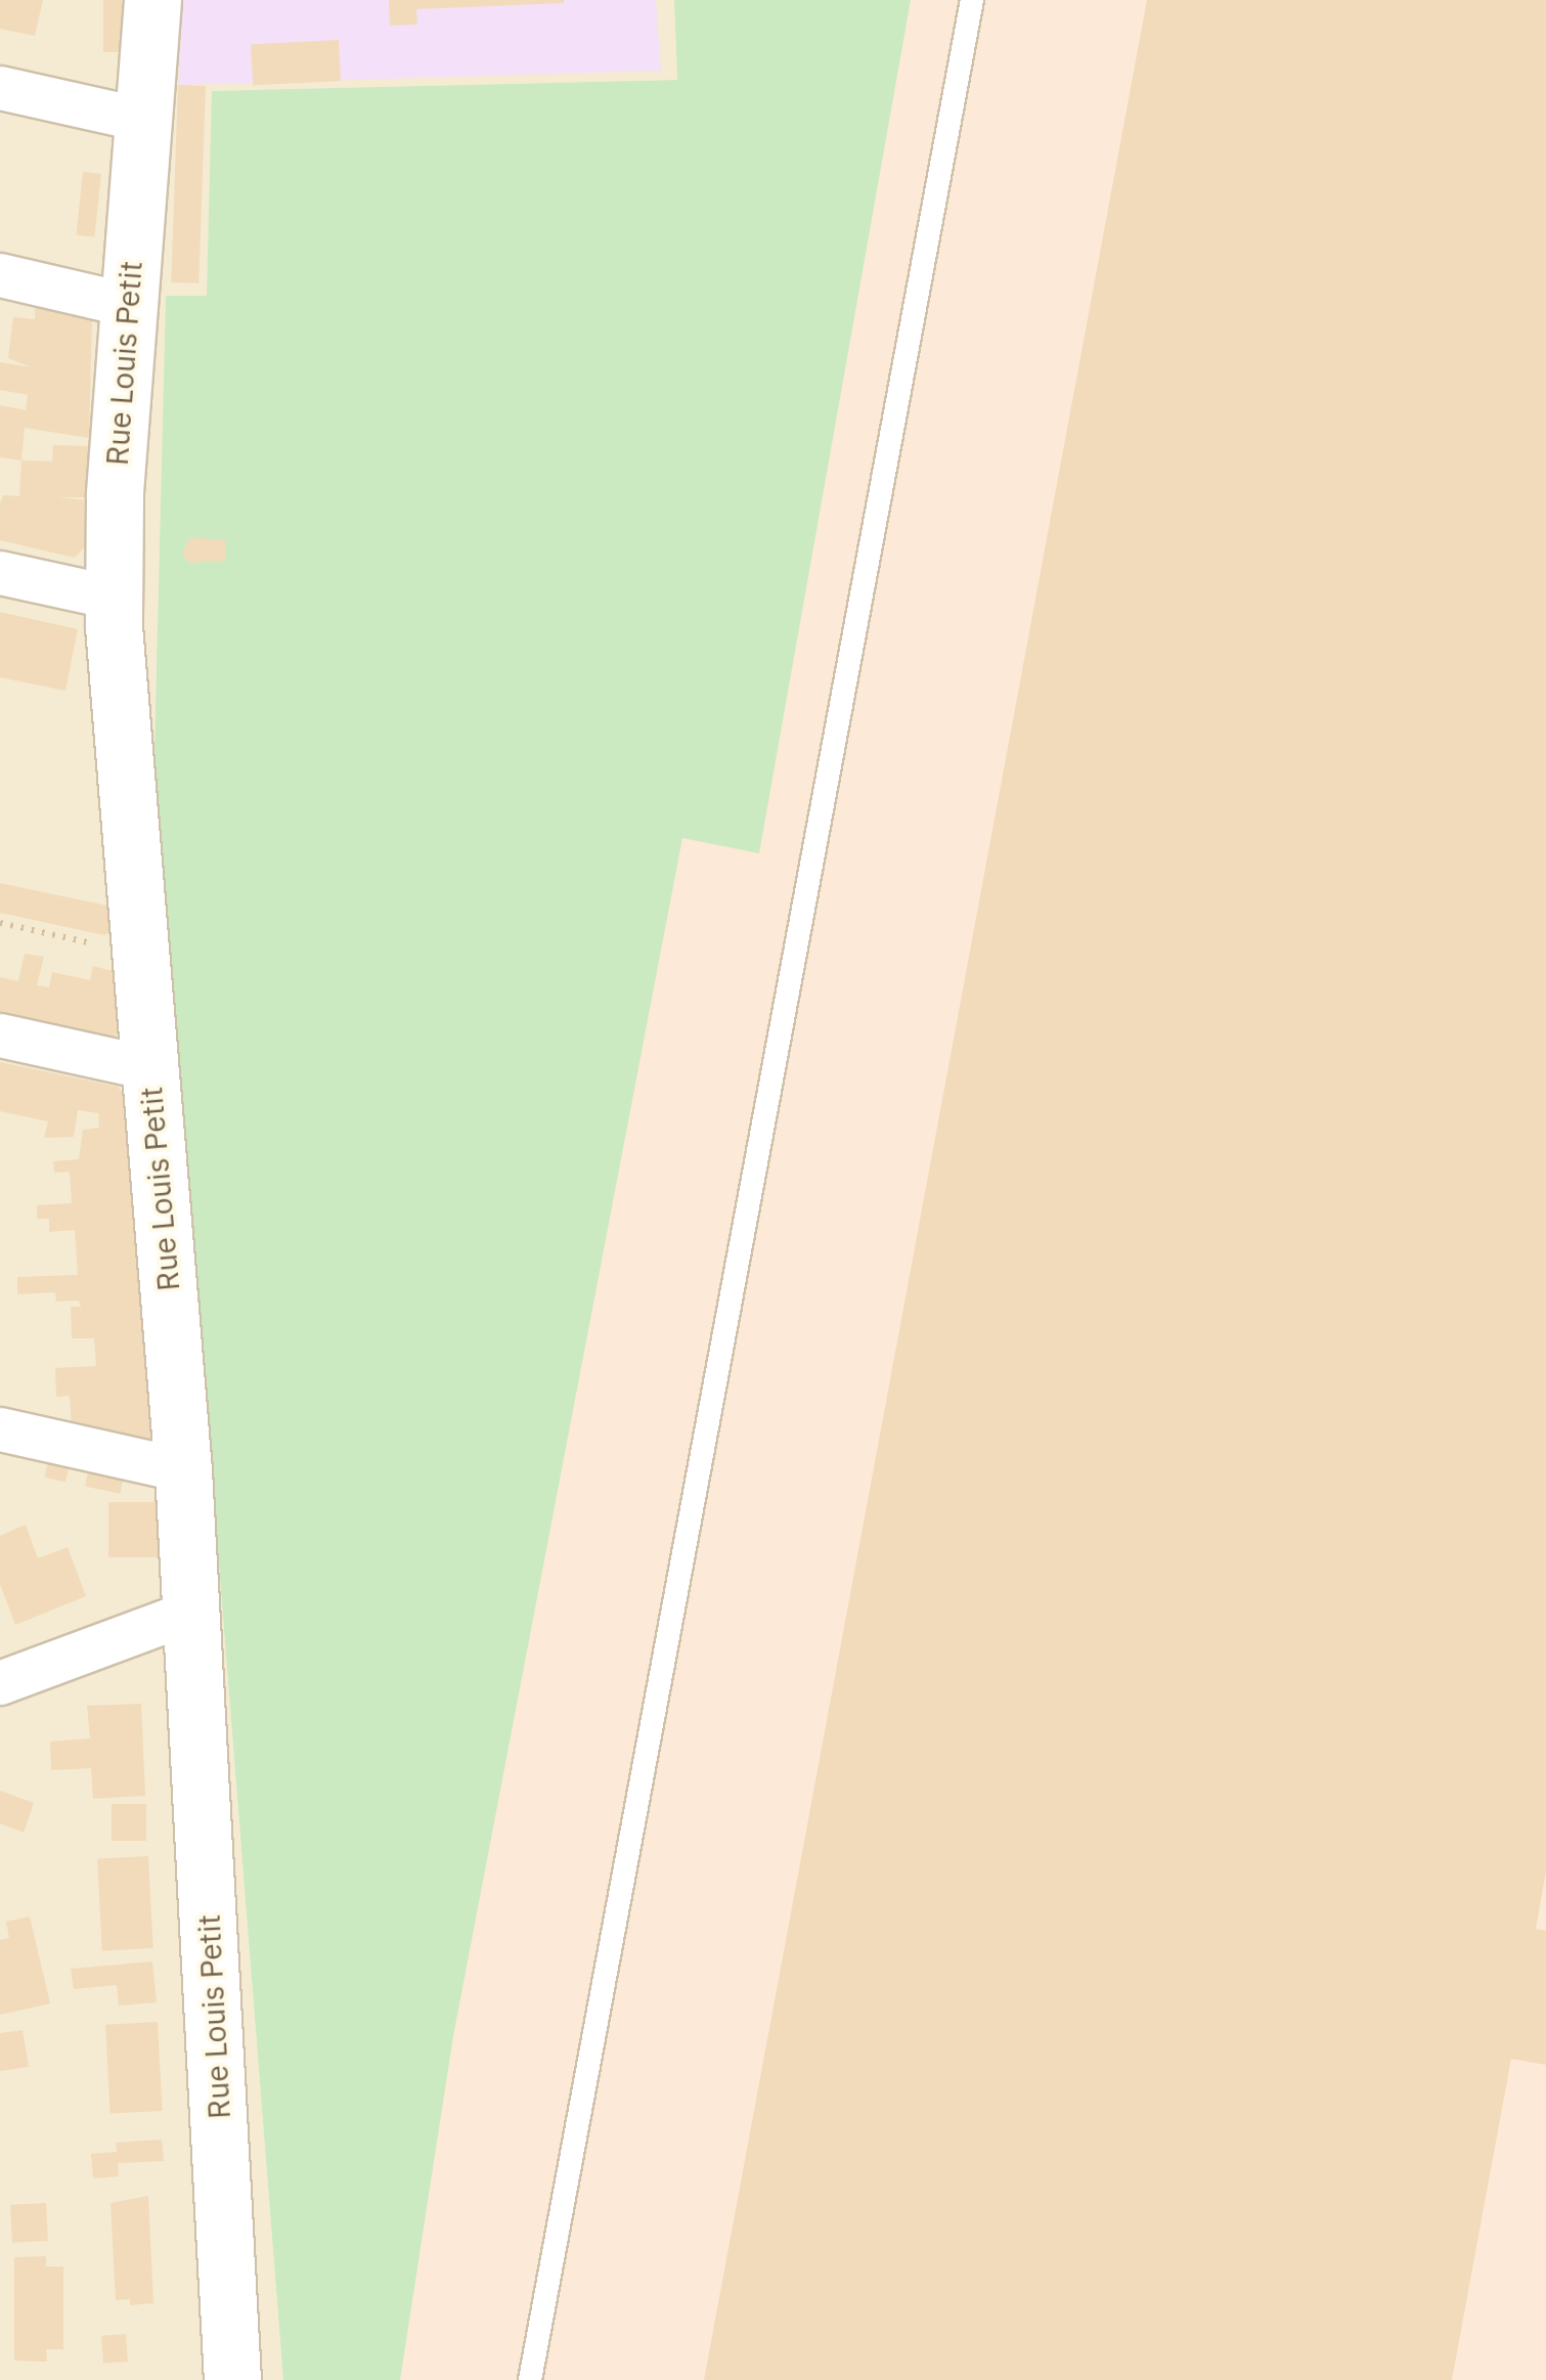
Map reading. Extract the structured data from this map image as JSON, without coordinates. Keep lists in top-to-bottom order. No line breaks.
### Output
{"streets":{"street":["Rue Louis Petit"]}}
